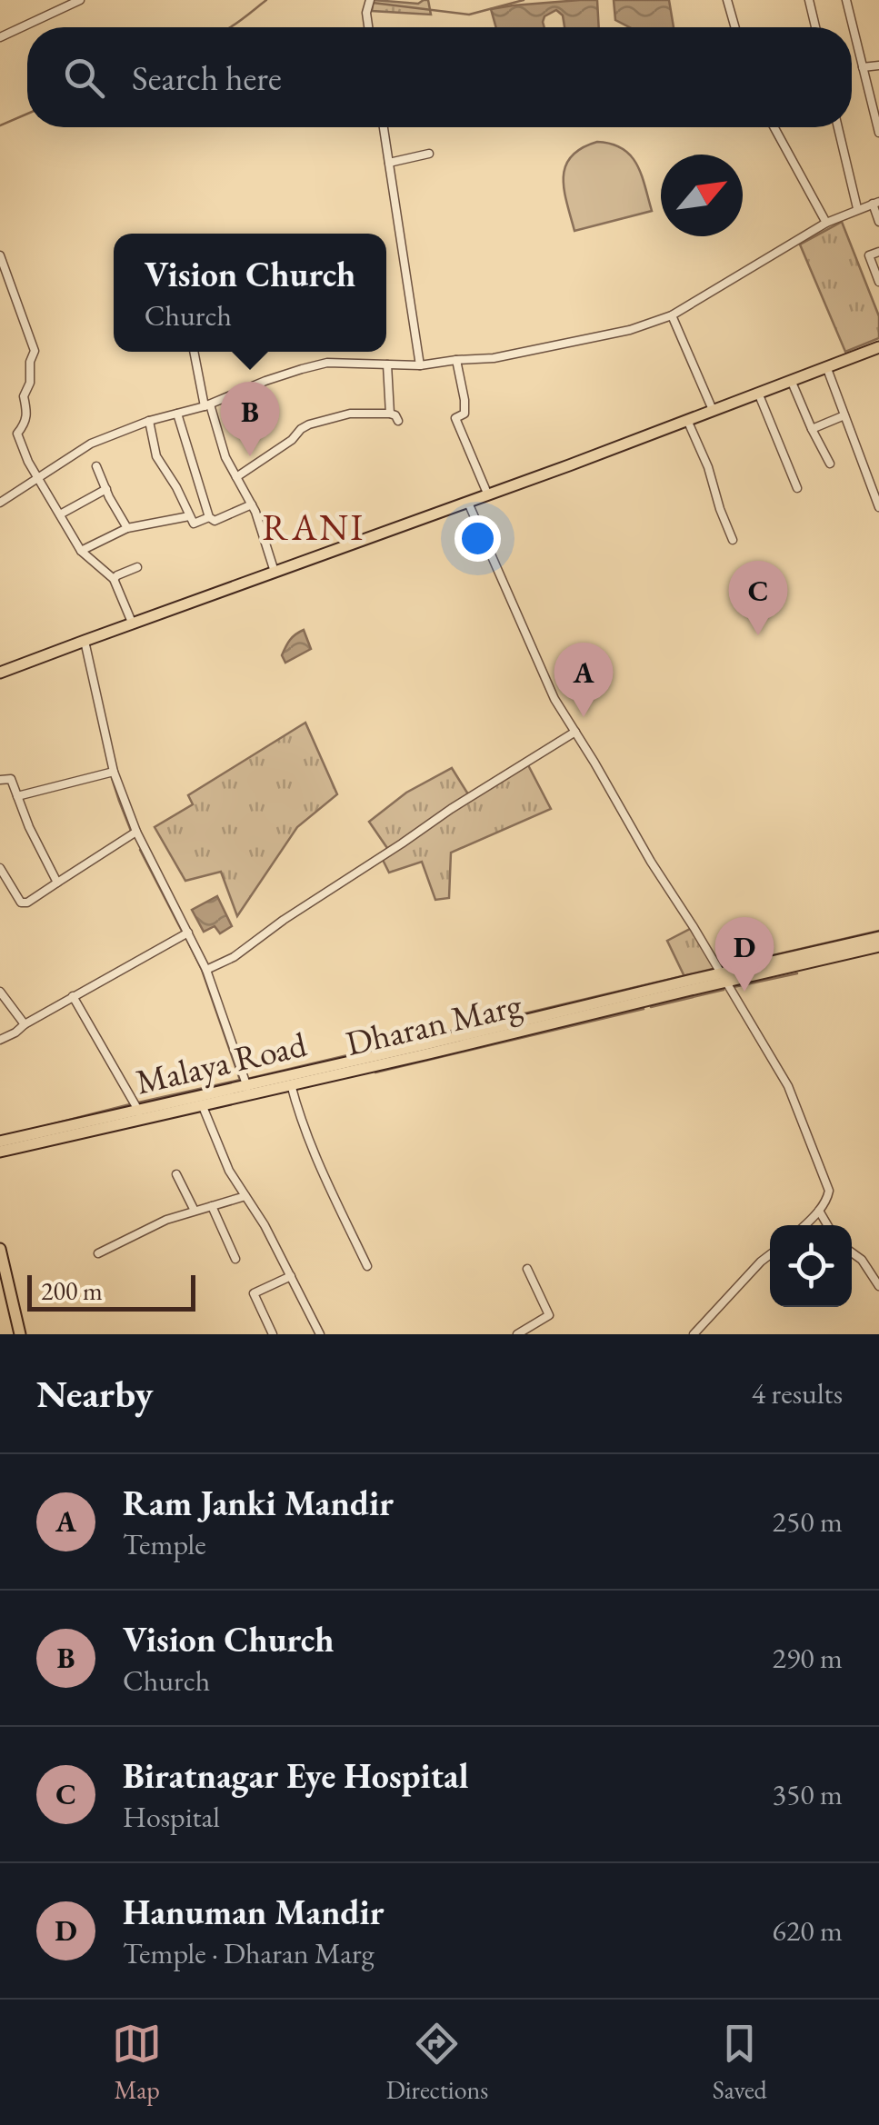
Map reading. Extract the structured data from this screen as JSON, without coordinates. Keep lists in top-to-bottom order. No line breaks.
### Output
{"streets":{"main road":["Dharan Marg","Malaya Road"]},"crossings":[["Dharan Marg","Malaya Road"]],"districts":["RANI"],"scale_bar":"200 m","north":"top right","page":{"search":"Search here","popup":["Vision Church","Church"],"pins":["B","C","A","D"],"scale":"200 m","heading":["Nearby","4 results"],"list":[{"mark":"A","name":"Ram Janki Mandir","note":"Temple","value":"250 m"},{"mark":"B","name":"Vision Church","note":"Church","value":"290 m"},{"mark":"C","name":"Biratnagar Eye Hospital","note":"Hospital","value":"350 m"},{"mark":"D","name":"Hanuman Mandir","note":"Temple · Dharan Marg","value":"620 m"}],"nav":["Map","Directions","Saved"]}}
